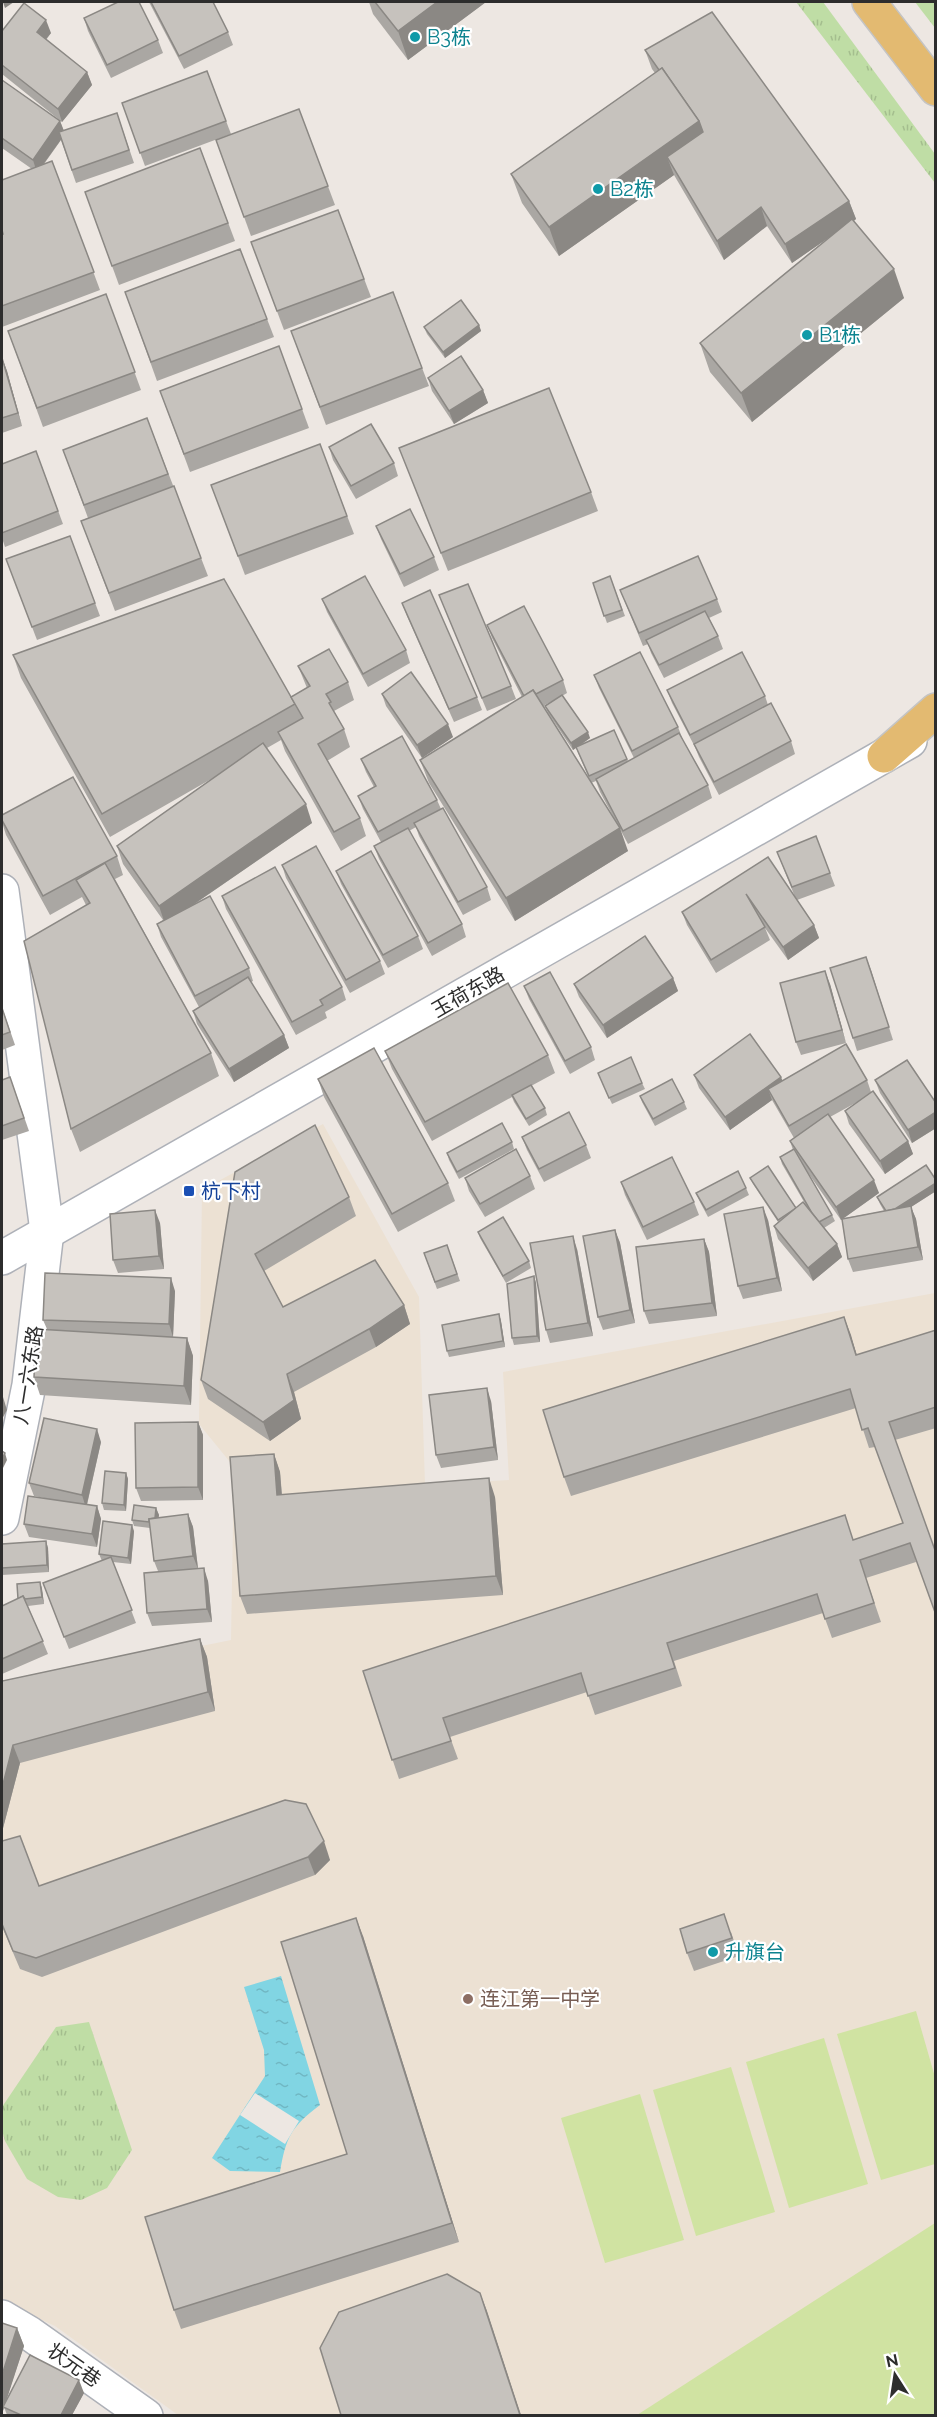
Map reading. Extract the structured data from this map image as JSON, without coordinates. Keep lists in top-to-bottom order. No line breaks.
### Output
{"streets":{"main road":["玉荷东路","八一六东路","状元巷"]},"crossings":[["玉荷东路","八一六东路"]],"places":{"other":["B3栋","B2栋","B1栋","升旗台","连江第一中学"],"transit":["杭下村"]},"north":"top"}
